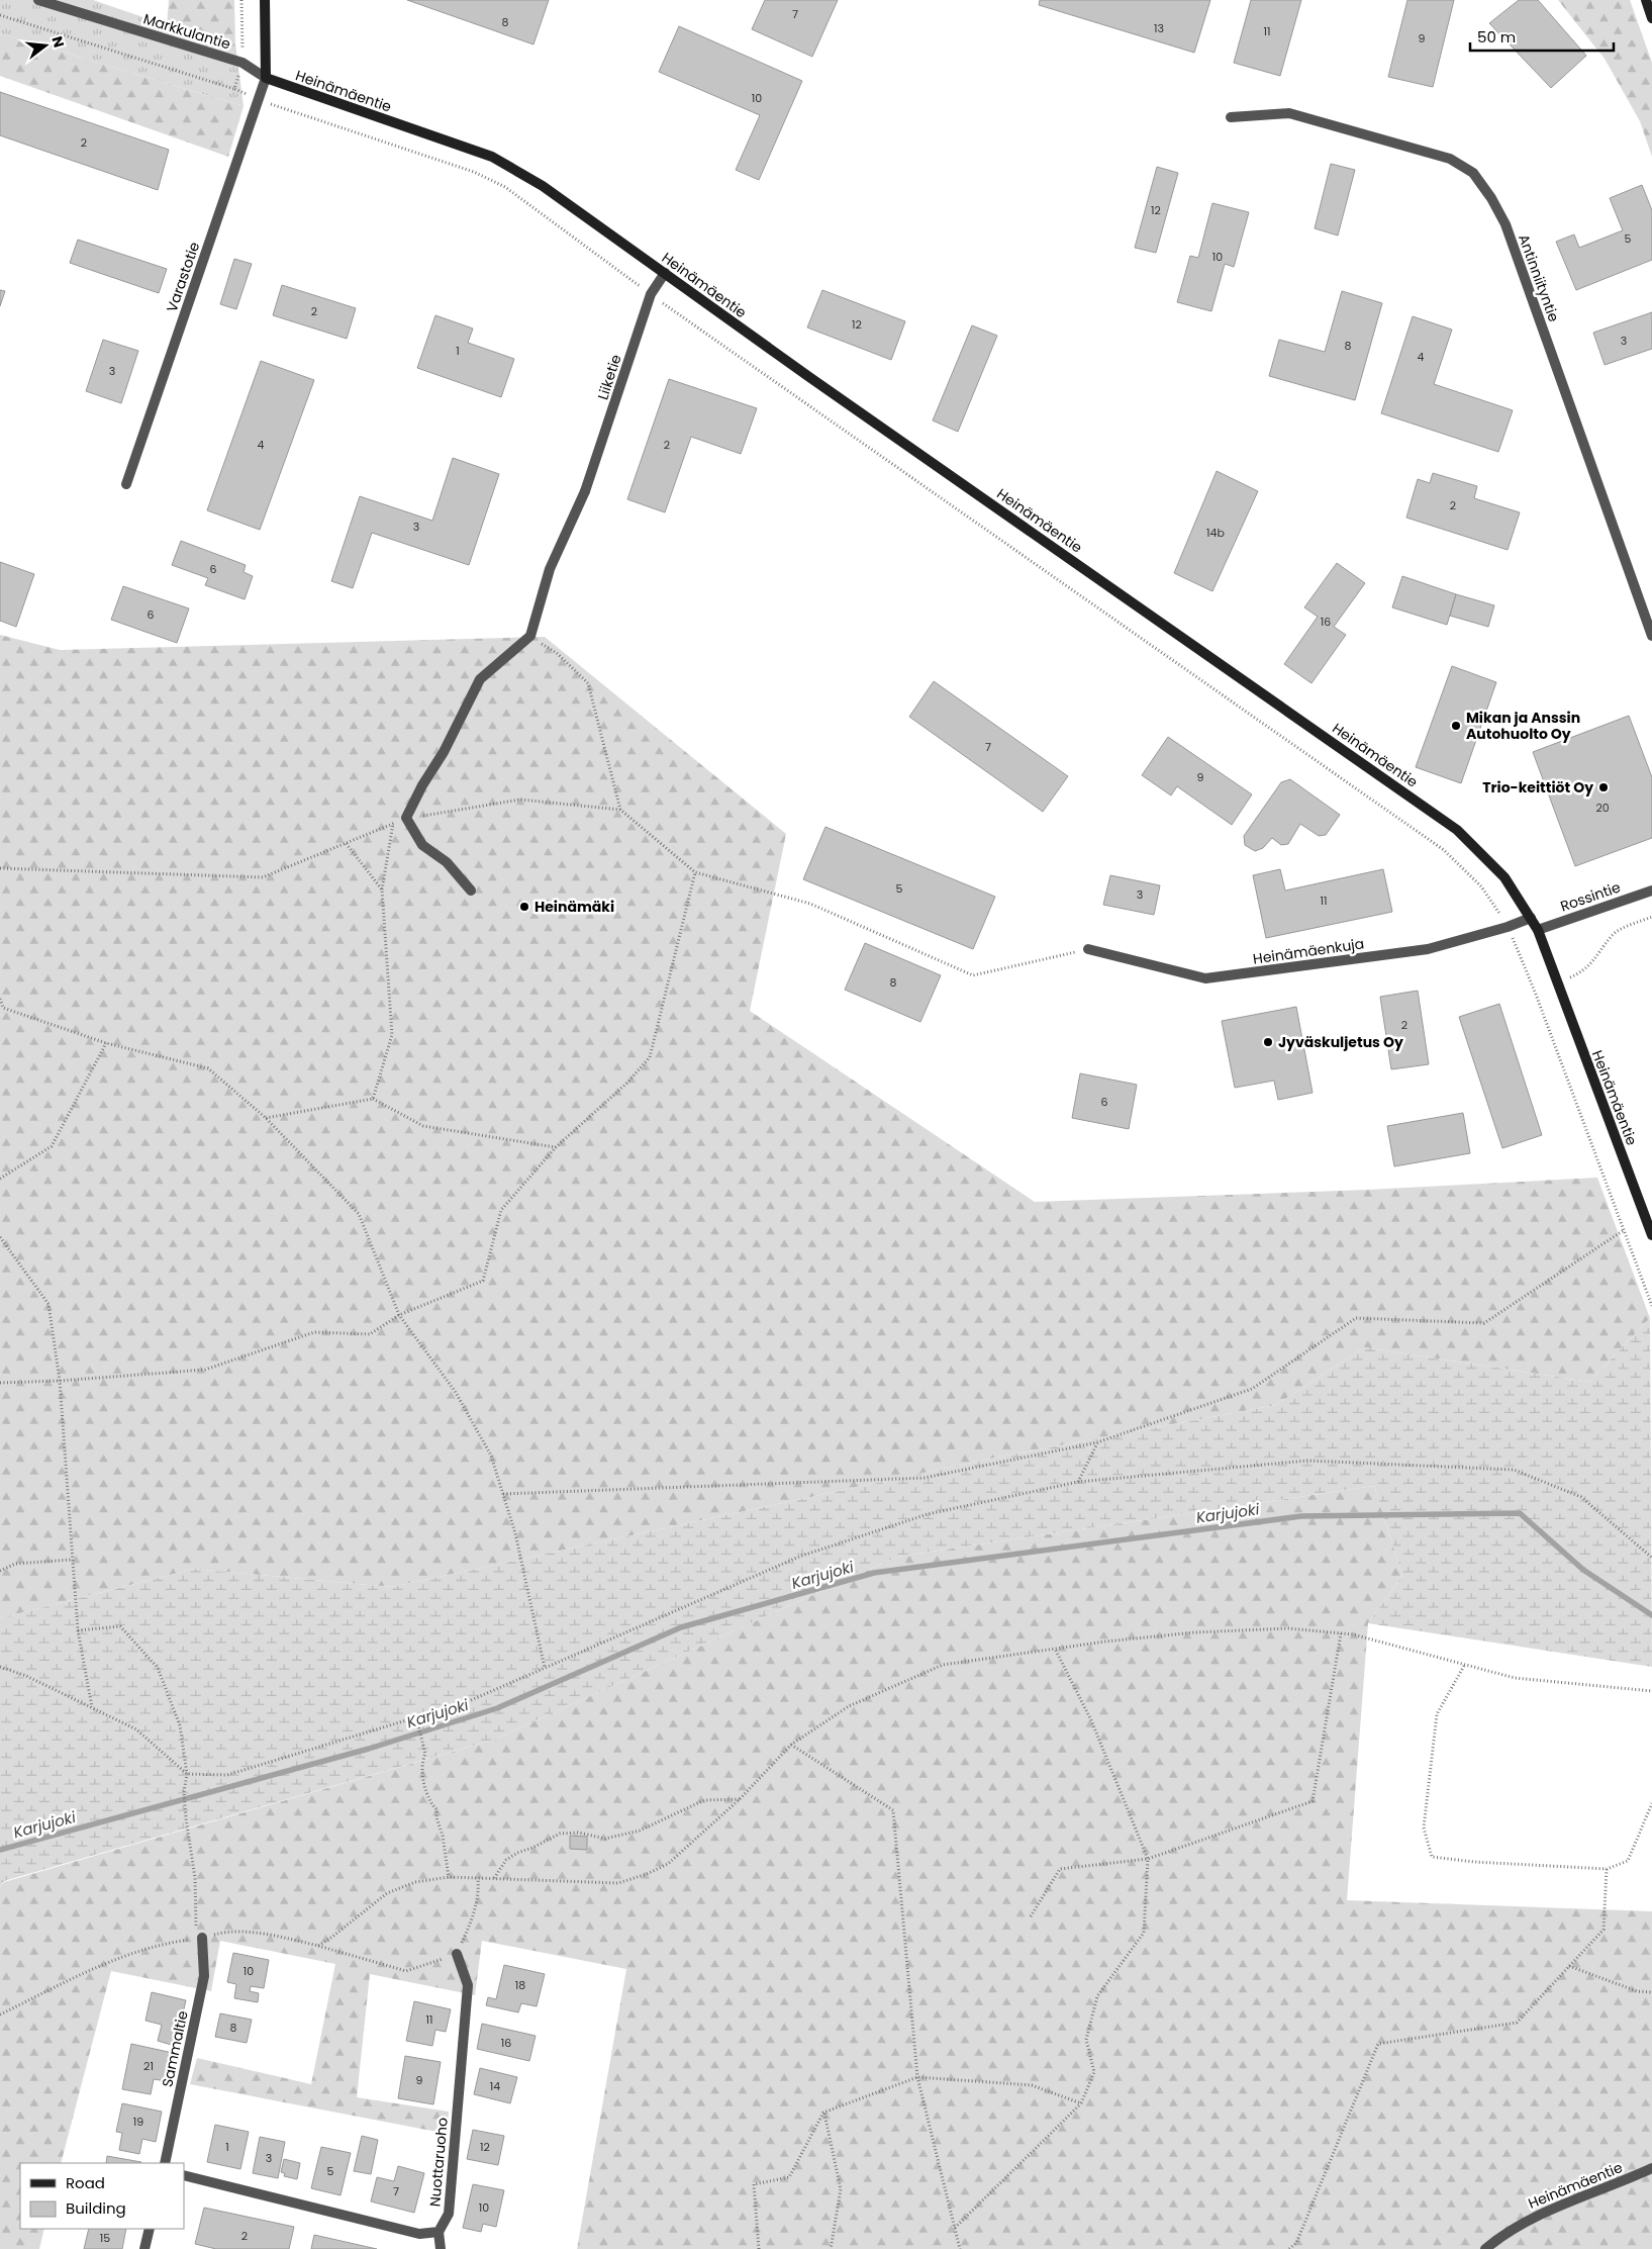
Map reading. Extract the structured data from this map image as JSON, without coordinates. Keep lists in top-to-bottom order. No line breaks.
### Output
{"streets":{"street":["Markkulantie","Heinämäentie","Varastotie","Antinniityntie","Liiketie","Rossintie","Heinämäenkuja","Sammaltie","Nuottaruoho"]},"crossings":[["Markkulantie","Heinämäentie"],["Markkulantie","Varastotie"],["Heinämäentie","Varastotie"],["Heinämäentie","Liiketie"],["Heinämäentie","Rossintie"],["Heinämäentie","Heinämäenkuja"]],"water":["Karjujoki"],"places":["Mikan ja Anssin Autohuolto Oy","Trio-keittiöt Oy","Heinämäki","Jyväskuljetus Oy"],"house_numbers":["7","8","13","11","9","10","2","12","5","10","2","12","3","8","1","4","3","4","2","2","3","14b","6","6","16","7","9","20","5","3","11","8","2","6","10","18","11","8","16","21","9","14","19","1","12","3","5","7","10","2","15"],"legend":["Road","Building"],"scale_bar":"50 m","north":"right"}
